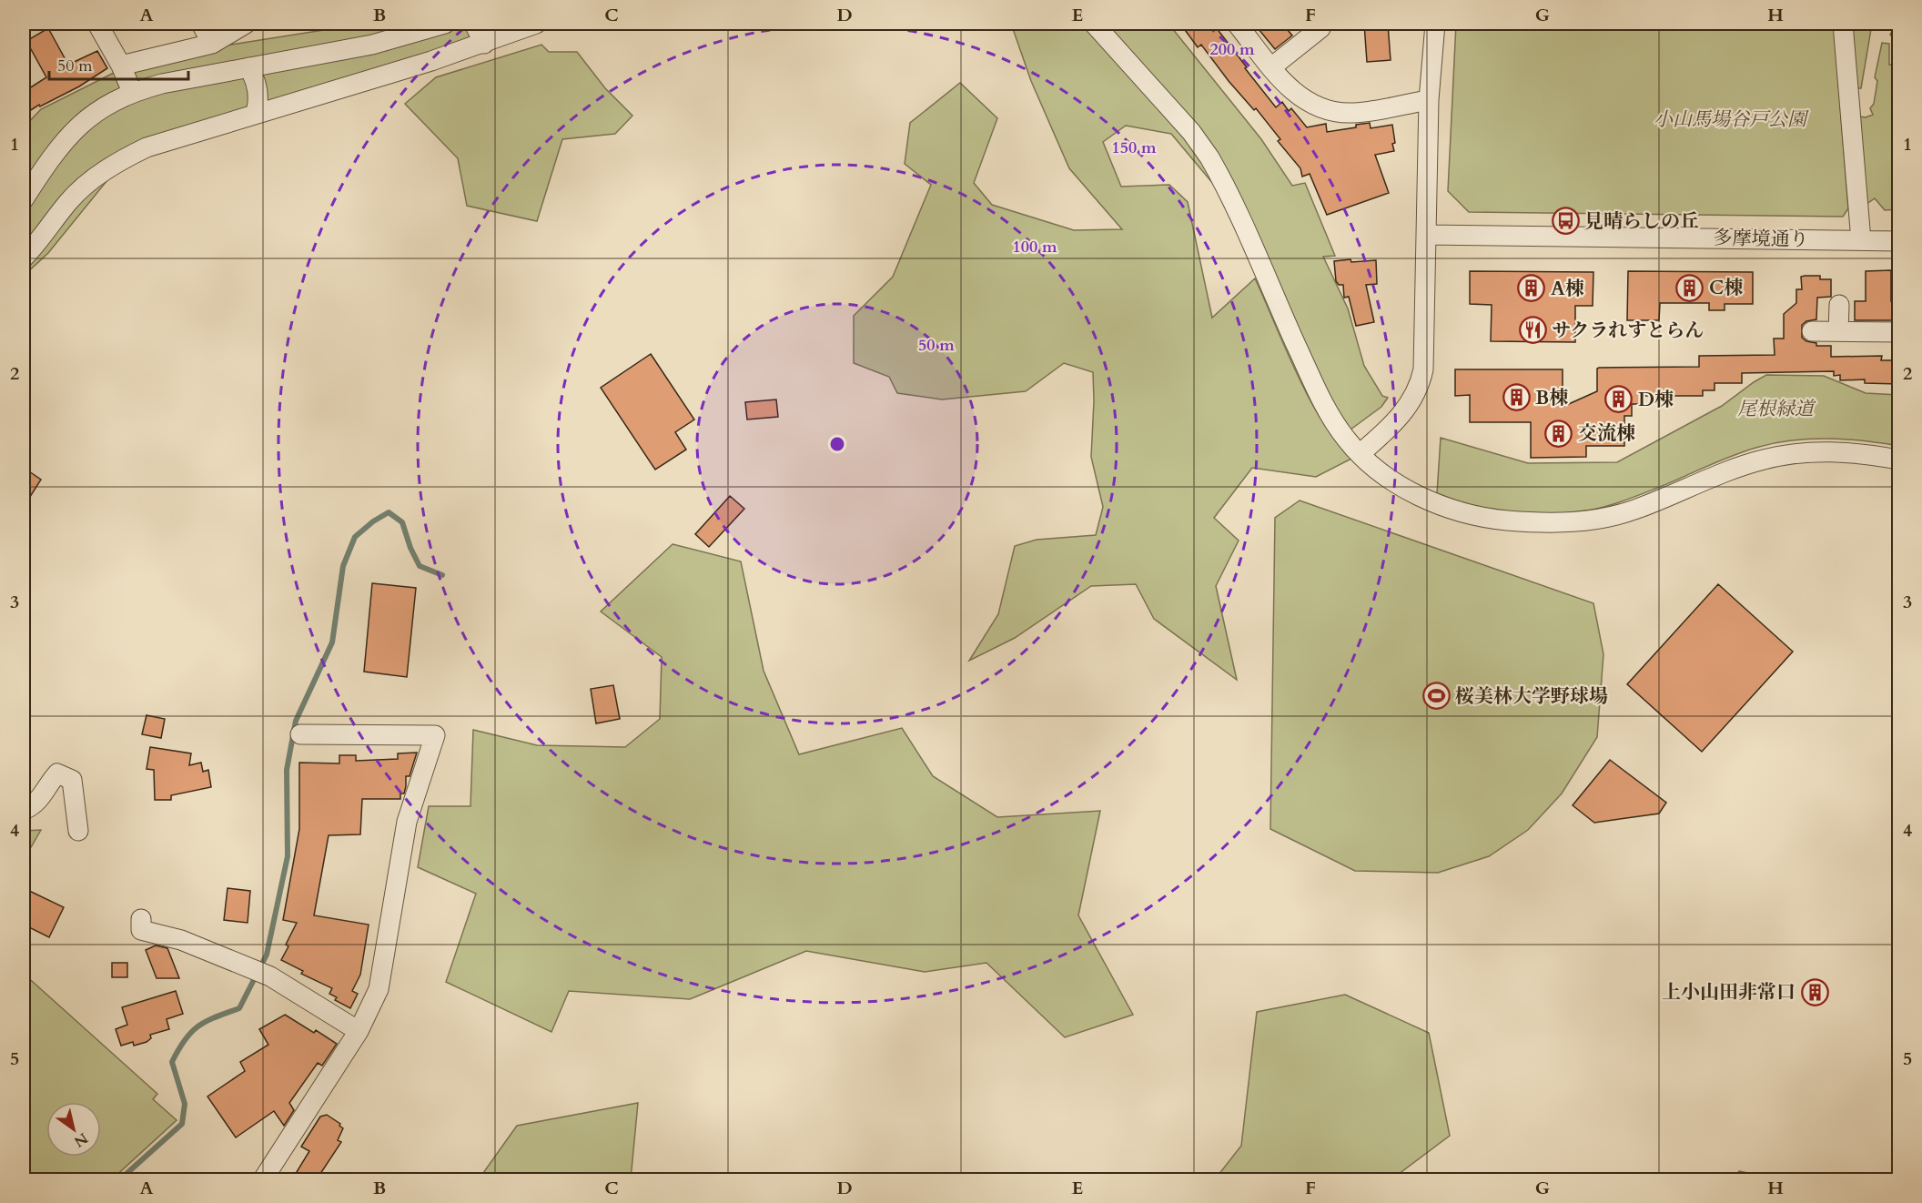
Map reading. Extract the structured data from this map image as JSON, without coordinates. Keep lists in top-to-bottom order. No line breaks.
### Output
{"streets":{"street":["多摩境通り"]},"parks":["小山馬場谷戸公園","尾根緑道"],"places":{"bus stop":["見晴らしの丘"],"building":["C棟","A棟","B棟","D棟","交流棟","上小山田非常口"],"restaurant":["サクラれすとらん"],"sports":["桜美林大学野球場"]},"scale_bar":"50 m","north":"bottom right","grid":{"columns":["A","B","C","D","E","F","G","H"],"rows":["1","2","3","4","5"]},"rings":["200 m","150 m","100 m","50 m"]}
